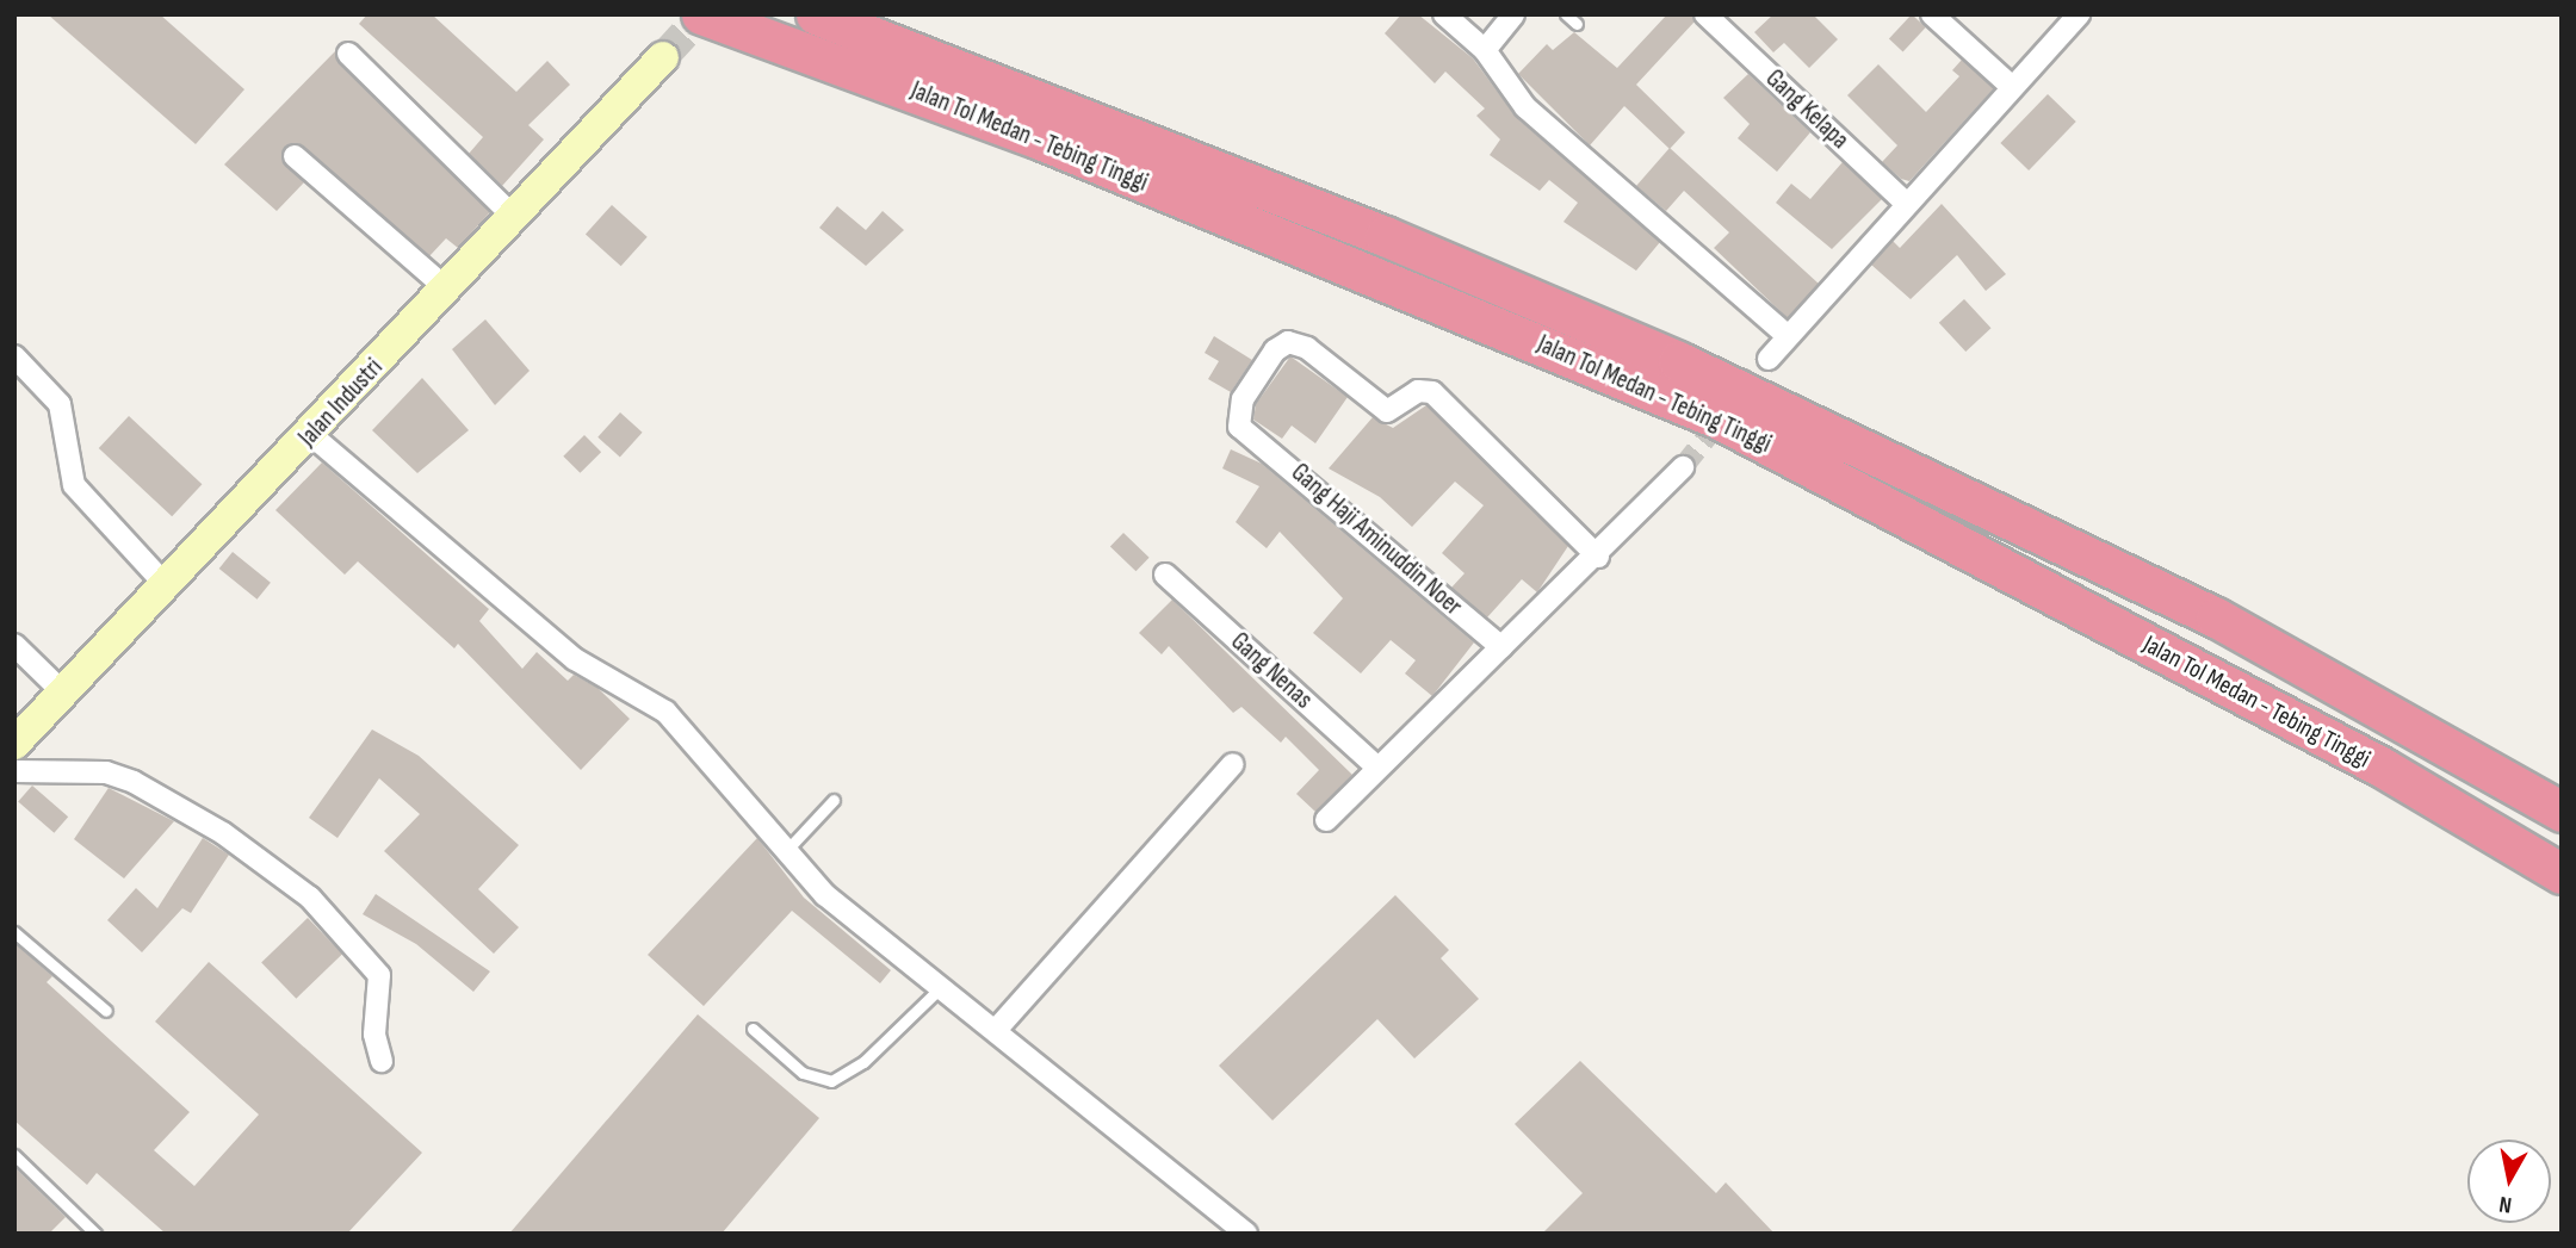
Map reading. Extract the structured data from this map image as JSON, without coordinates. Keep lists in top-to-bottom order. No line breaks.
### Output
{"streets":{"highway":["Jalan Tol Medan - Tebing Tinggi"],"street":["Gang Kelapa","Jalan Industri","Gang Haji Aminuddin Noer","Gang Nenas"]},"north":"bottom"}
